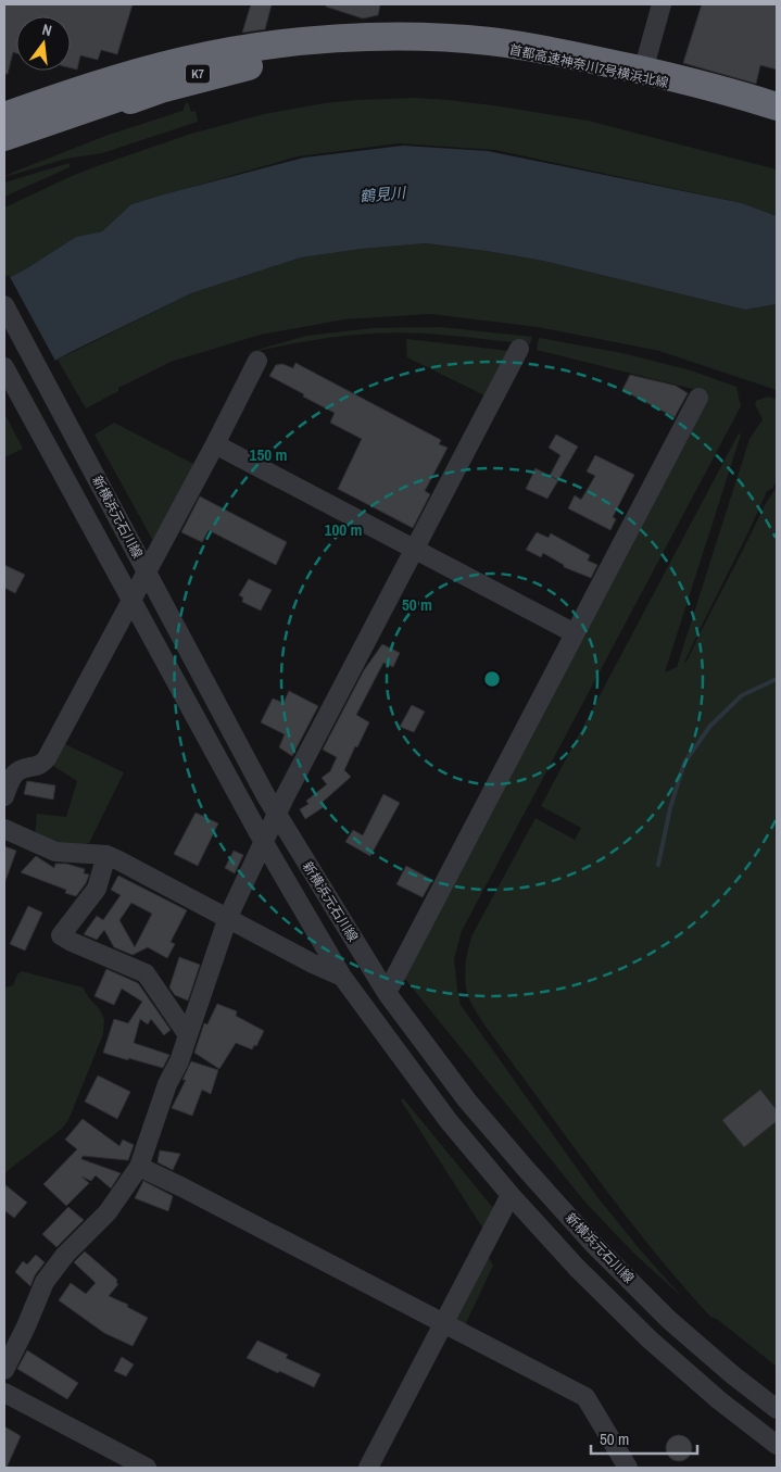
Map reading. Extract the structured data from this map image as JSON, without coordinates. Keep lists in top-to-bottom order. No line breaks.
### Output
{"streets":{"highway":["首都高速神奈川7号横浜北線","K7"],"street":["新横浜元石川線"]},"crossings":[["首都高速神奈川7号横浜北線","K7"]],"water":["鶴見川"],"scale_bar":"50 m","north":"top","rings":["150 m","100 m","50 m"]}
